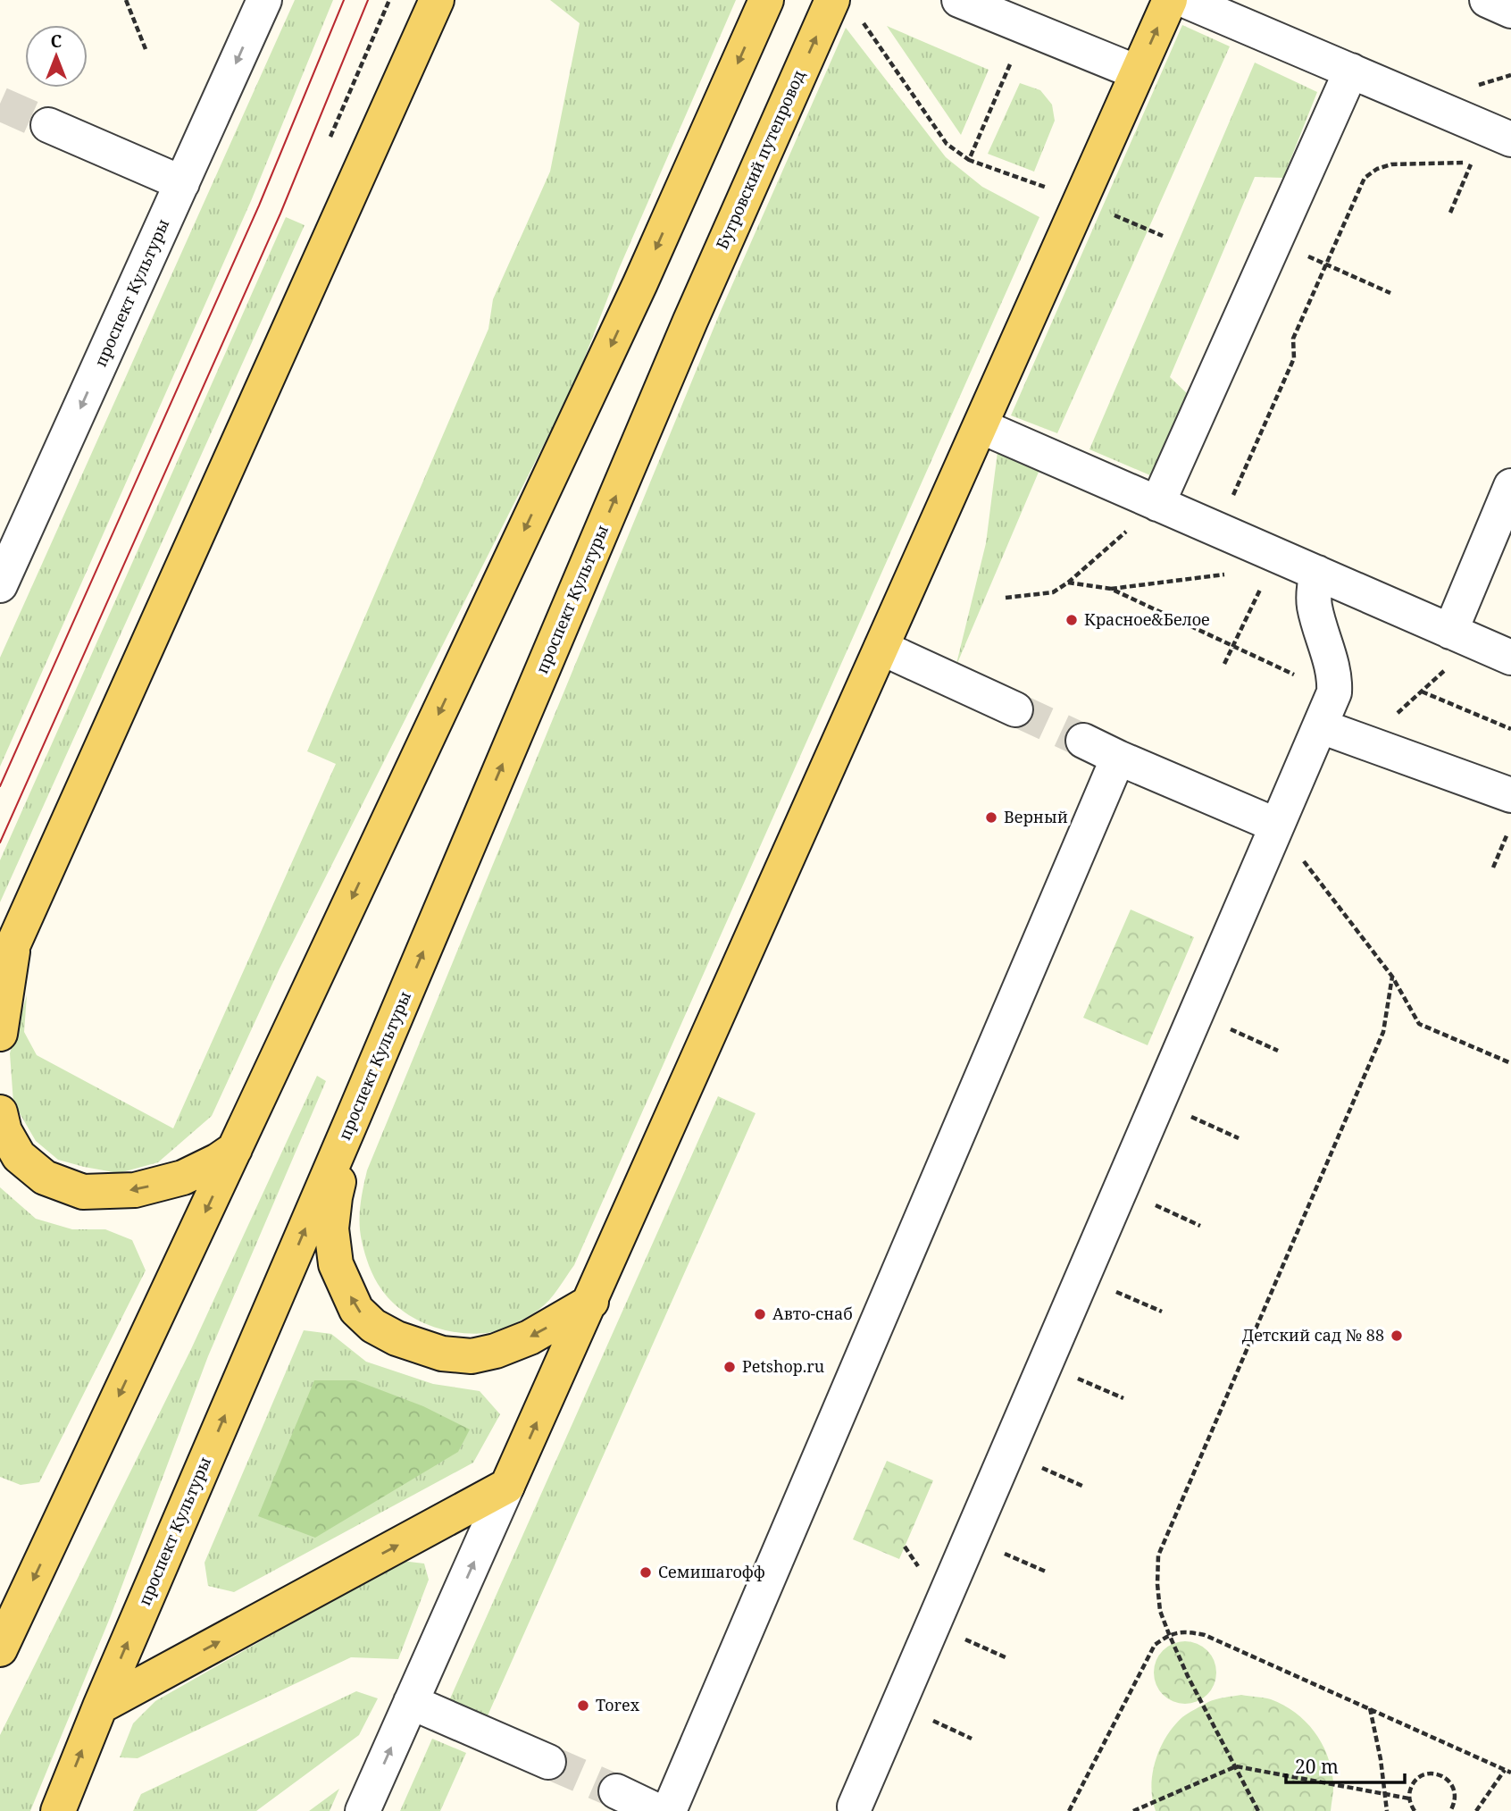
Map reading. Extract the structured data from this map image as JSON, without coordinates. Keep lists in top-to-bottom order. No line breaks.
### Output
{"streets":{"main road":["Бугровский путепровод","проспект Культуры"]},"crossings":[["Бугровский путепровод","проспект Культуры"]],"places":["Красное&Белое","Верный","Авто-снаб","Детский сад № 88","Petshop.ru","Семишагофф","Torex"],"scale_bar":"20 m","north":"top"}
